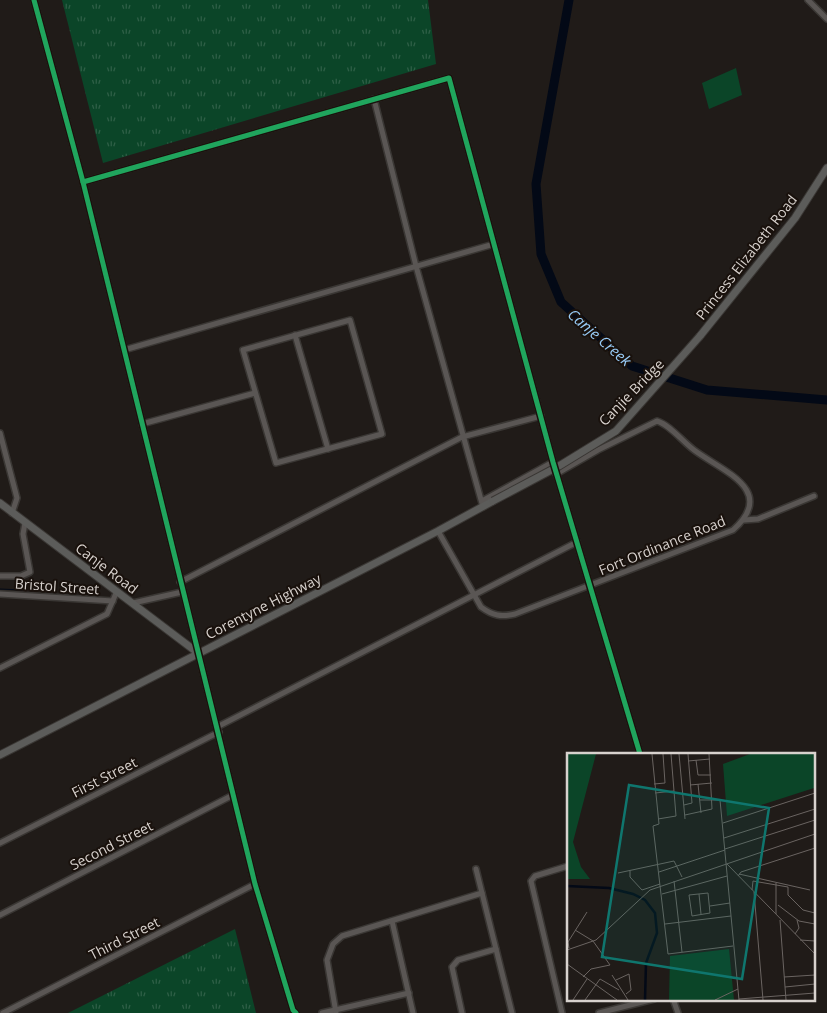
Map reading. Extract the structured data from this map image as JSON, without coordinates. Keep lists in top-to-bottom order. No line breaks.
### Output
{"streets":{"main road":["Princess Elizabeth Road","Canjie Bridge","Canje Road","Corentyne Highway"],"street":["Fort Ordinance Road","Bristol Street","First Street","Second Street","Third Street"]},"crossings":[["Princess Elizabeth Road","Canjie Bridge"],["Canjie Bridge","Corentyne Highway"],["Fort Ordinance Road","Corentyne Highway"],["Fort Ordinance Road","First Street"],["Canje Road","Corentyne Highway"]],"water":["Canje Creek"]}
